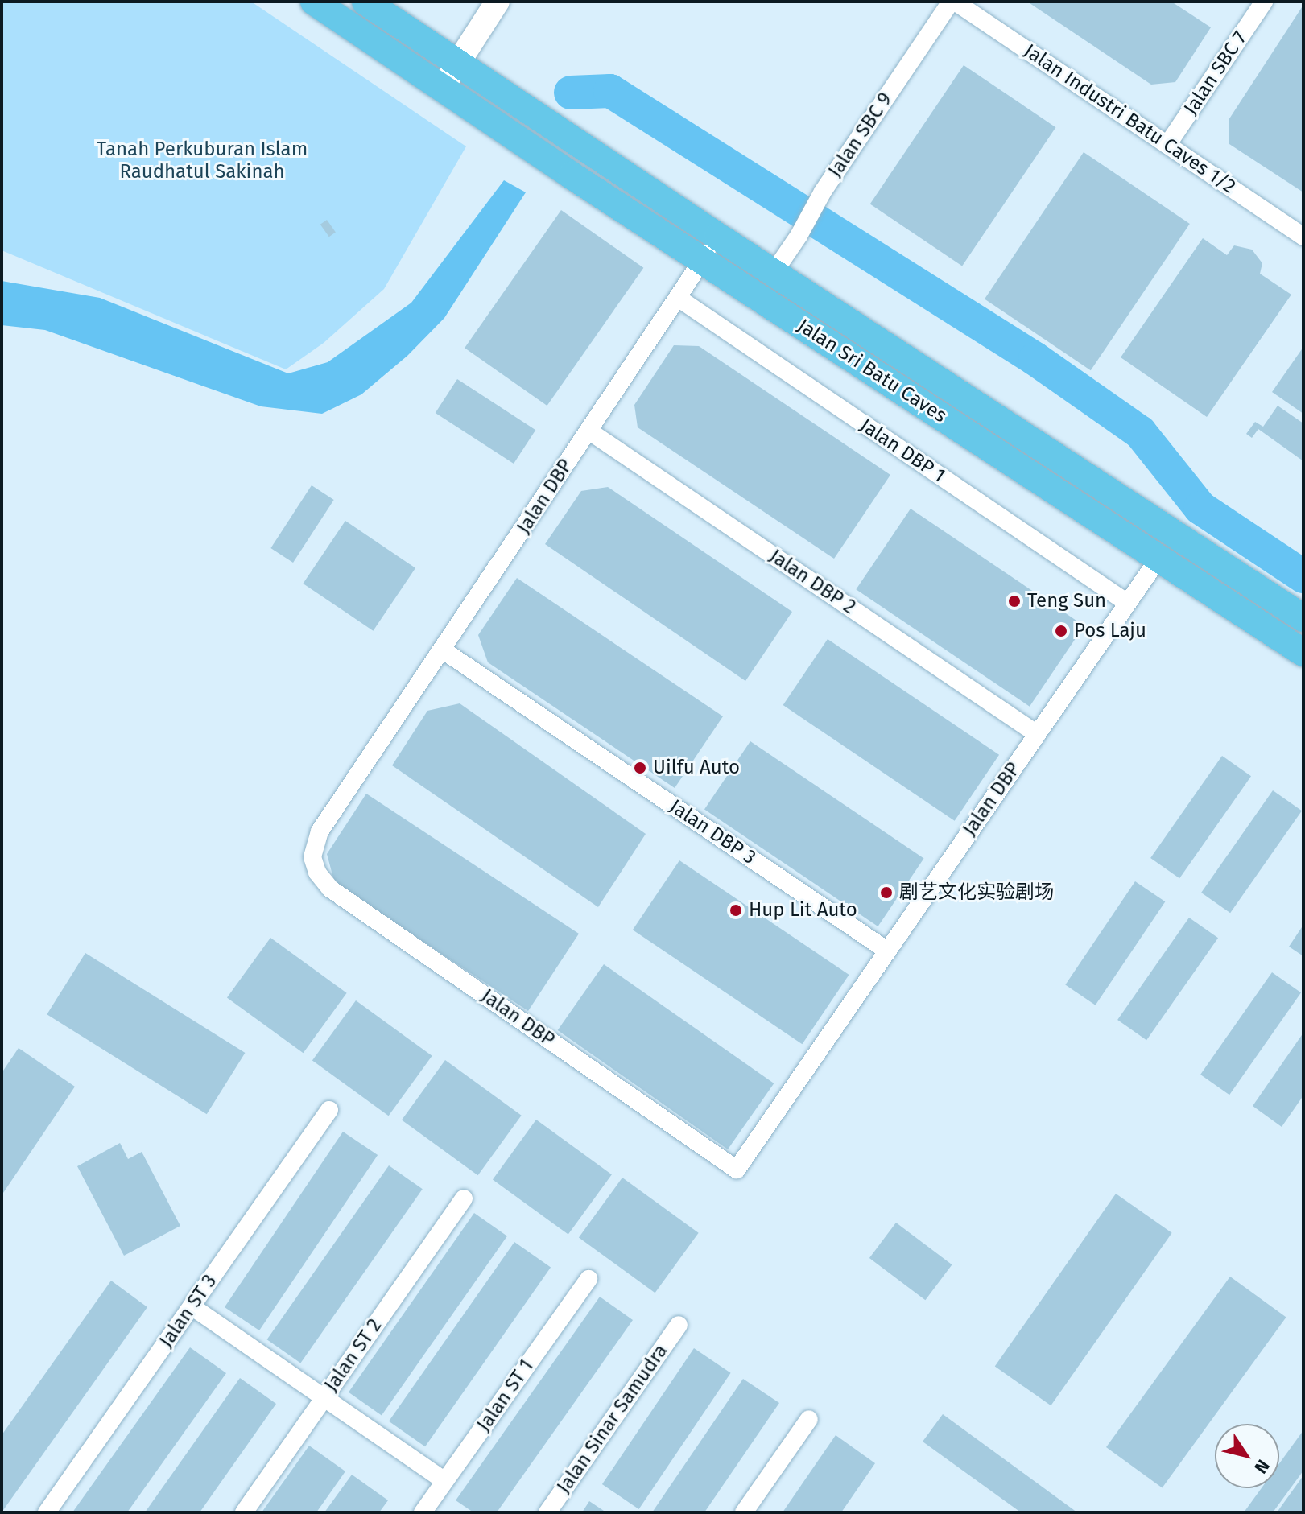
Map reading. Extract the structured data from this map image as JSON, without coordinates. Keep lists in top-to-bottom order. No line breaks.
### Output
{"streets":{"main road":["Jalan Sri Batu Caves"],"street":["Jalan SBC 7","Jalan Industri Batu Caves 1/2","Jalan SBC 9","Jalan DBP 1","Jalan DBP","Jalan DBP 2","Jalan DBP 3","Jalan ST 3","Jalan ST 2","Jalan ST 1","Jalan Sinar Samudra"]},"crossings":[["Jalan SBC 7","Jalan Industri Batu Caves 1/2"],["Jalan Industri Batu Caves 1/2","Jalan SBC 9"],["Jalan SBC 9","Jalan Sri Batu Caves"],["Jalan Sri Batu Caves","Jalan DBP"],["Jalan DBP 1","Jalan DBP"],["Jalan DBP","Jalan DBP 2"],["Jalan DBP","Jalan DBP 3"]],"parks":["Tanah Perkuburan Islam Raudhatul Sakinah"],"places":["Teng Sun","Pos Laju","Uilfu Auto","剧艺文化实验剧场","Hup Lit Auto"],"north":"bottom right"}
